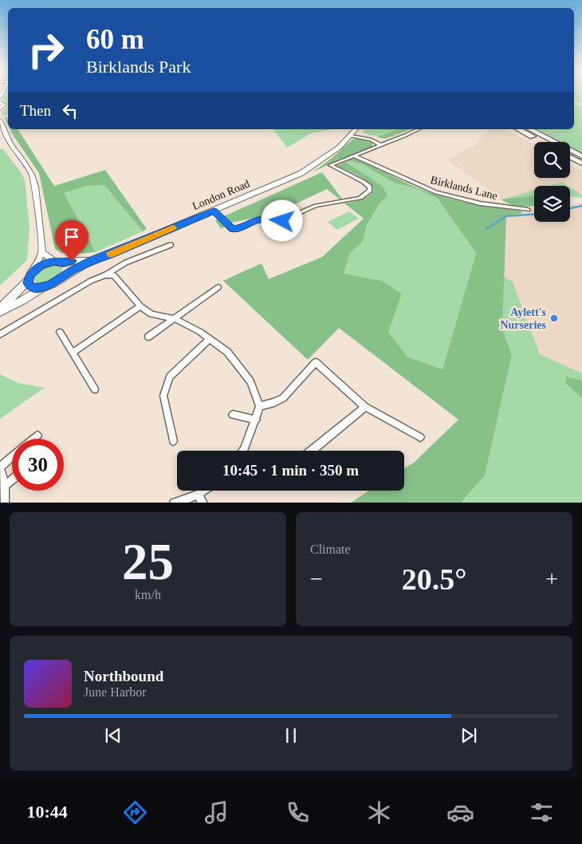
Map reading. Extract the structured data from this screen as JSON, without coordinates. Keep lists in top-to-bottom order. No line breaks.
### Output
{"streets":{"main road":["London Road"],"street":["Birklands Lane"]},"places":["Aylett's Nurseries"],"page":{"turn":["60 m","Birklands Park"],"then":"Then","limit":"30","trip":"10:45 · 1 min · 350 m","tile":[["25","km/h"],"Climate"],"heat":["−","20.5°","+"],"song":["Northbound","June Harbor"],"tabs":"10:44"}}
